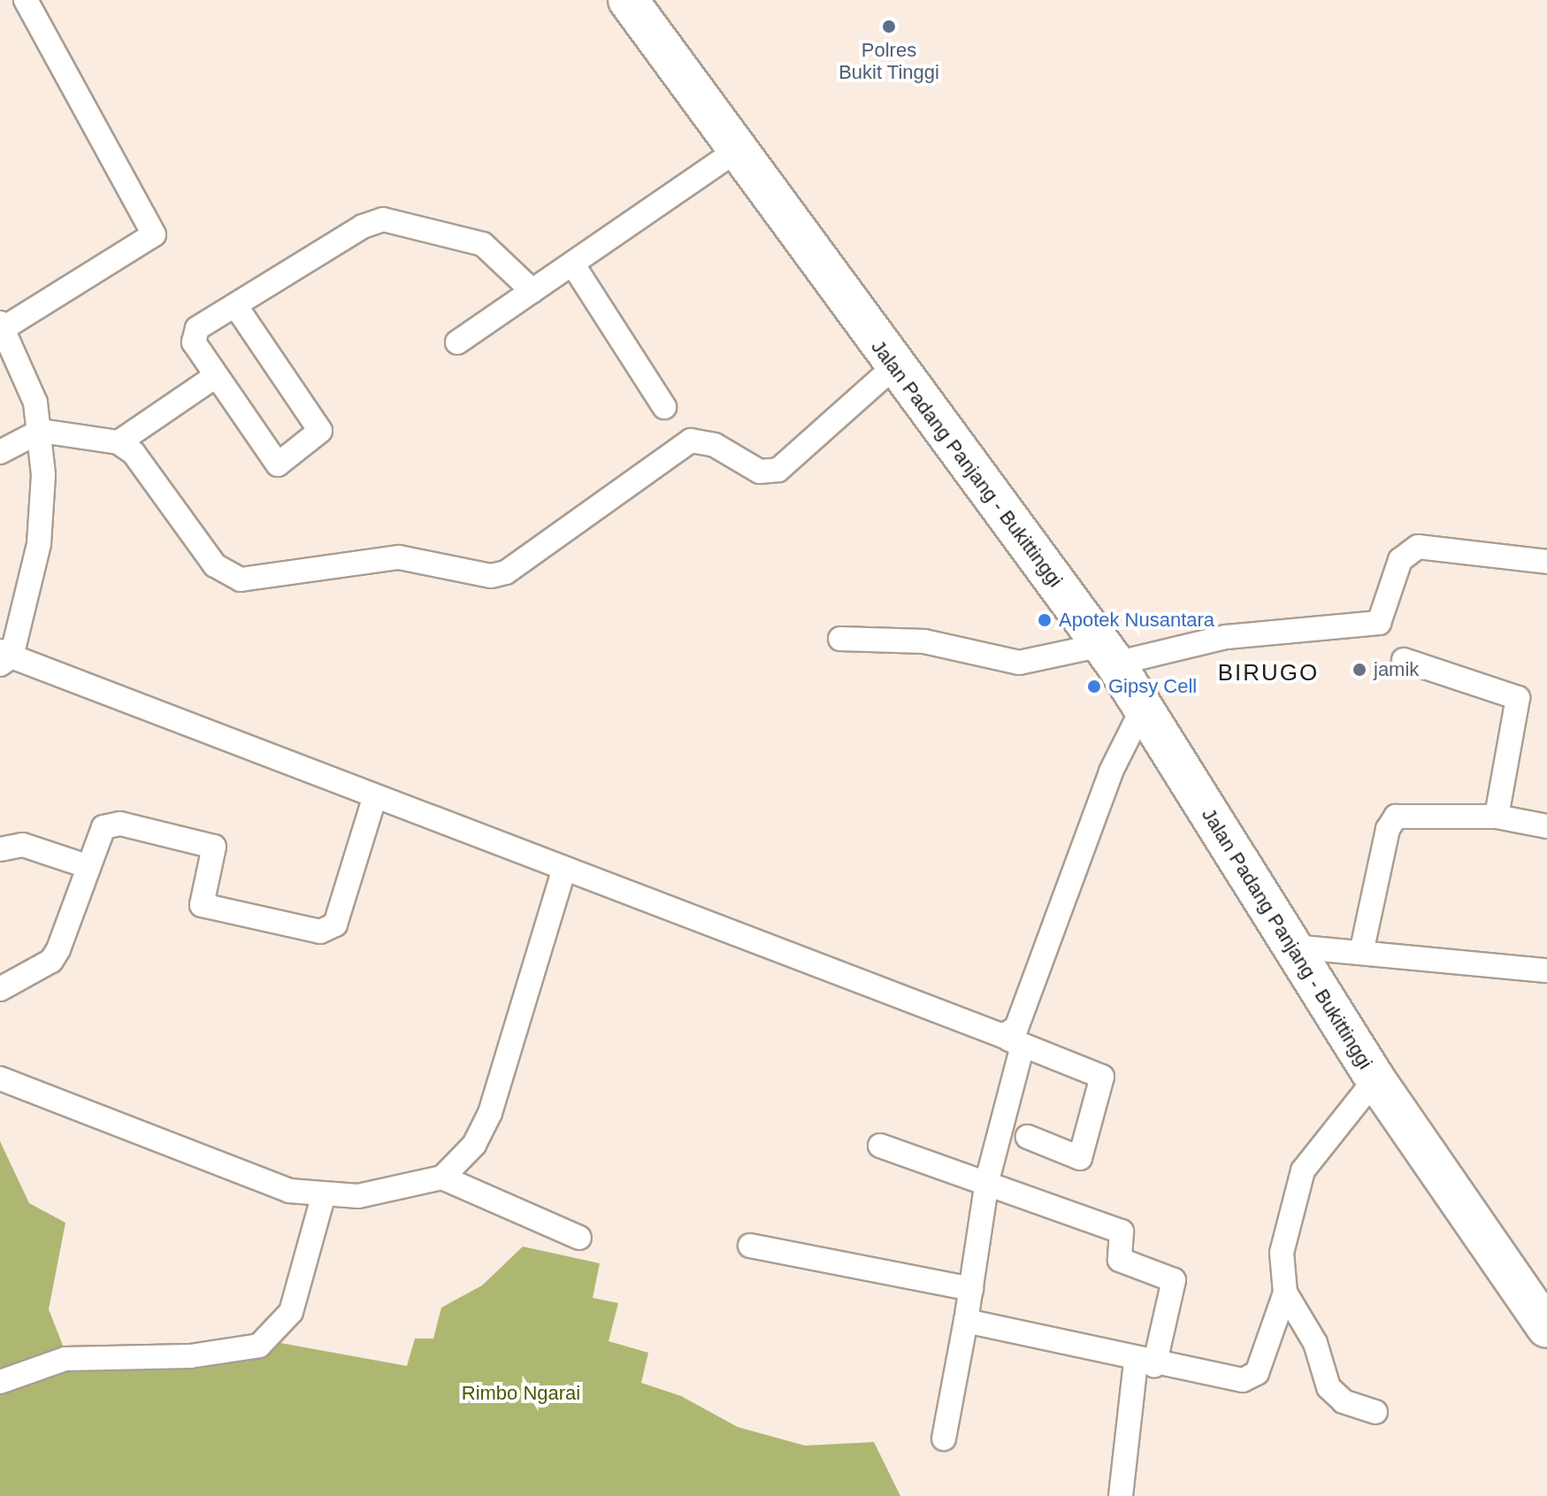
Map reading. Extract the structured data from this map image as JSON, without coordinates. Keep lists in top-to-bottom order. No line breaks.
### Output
{"streets":{"highway":["Jalan Padang Panjang - Bukittinggi"]},"districts":["BIRUGO"],"parks":["Rimbo Ngarai"],"places":["Polres Bukit Tinggi","Apotek Nusantara","jamik","Gipsy Cell"]}
